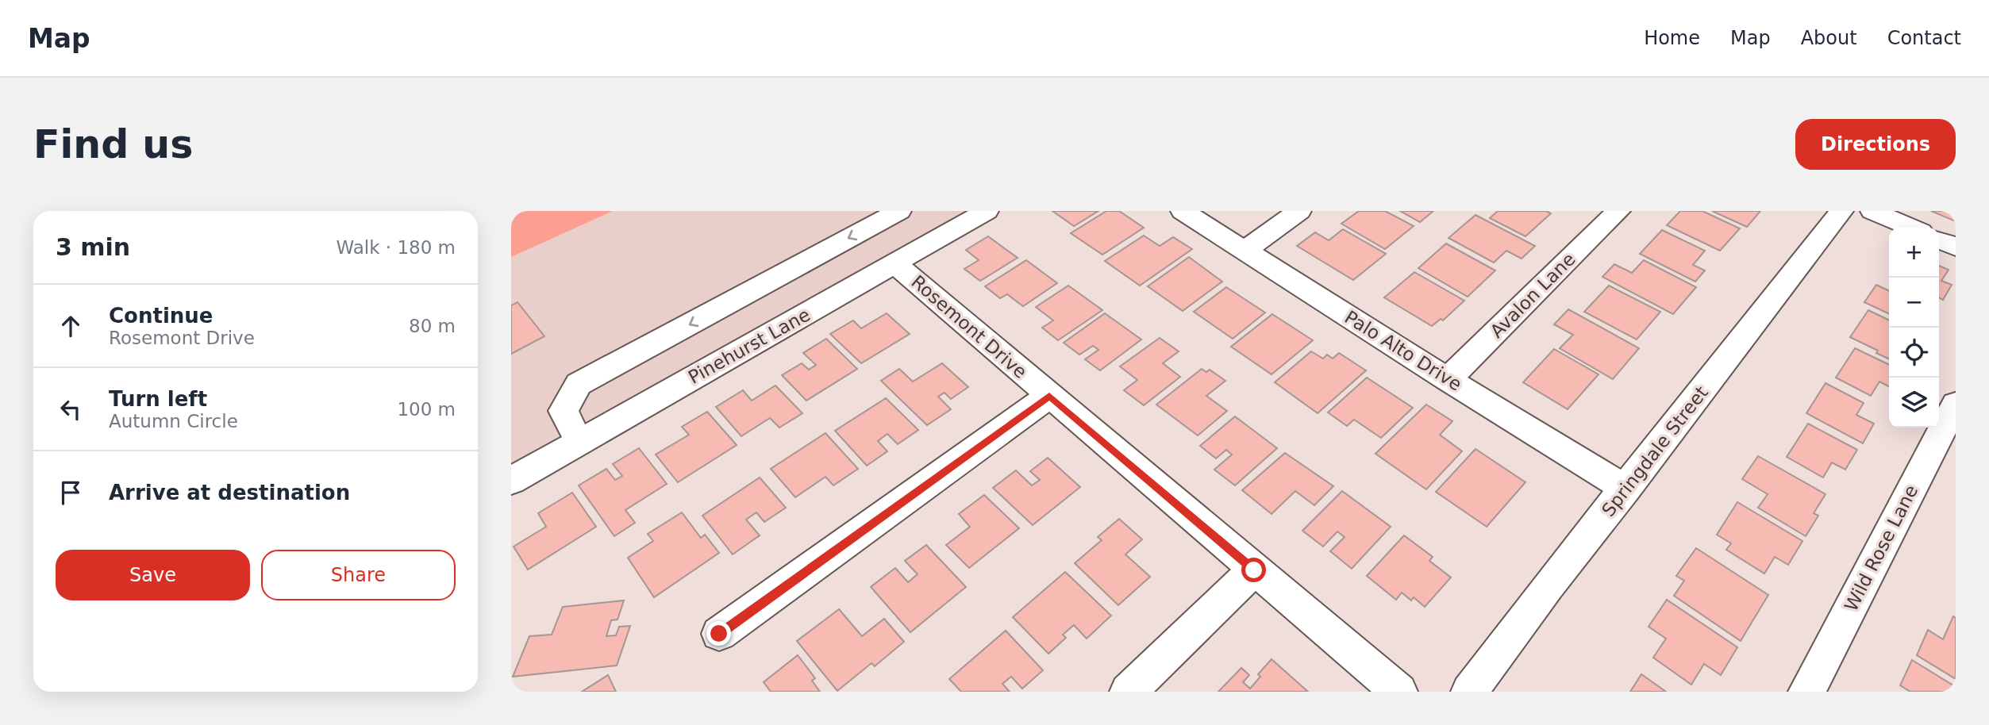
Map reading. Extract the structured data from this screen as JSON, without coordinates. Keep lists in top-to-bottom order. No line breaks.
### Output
{"streets":{"street":["Avalon Lane","Rosemont Drive","Pinehurst Lane","Palo Alto Drive","Springdale Street","Wild Rose Lane"]},"crossings":[["Avalon Lane","Palo Alto Drive"],["Rosemont Drive","Pinehurst Lane"],["Palo Alto Drive","Springdale Street"]],"page":{"header":"Map","nav":["Home","Map","About","Contact"],"buttons":["Directions",["Save","Share"]],"title":"Find us","heading":["3 min","Walk · 180 m"],"map_buttons":["+","−"],"list":[["Continue","Rosemont Drive","80 m"],["Turn left","Autumn Circle","100 m"],"Arrive at destination"]}}
